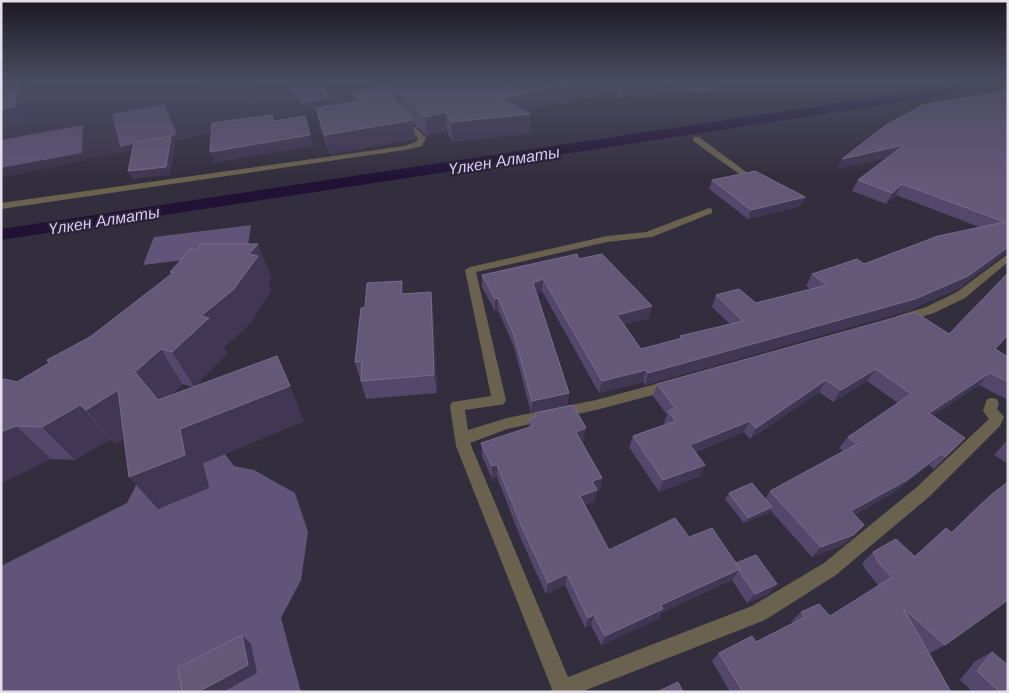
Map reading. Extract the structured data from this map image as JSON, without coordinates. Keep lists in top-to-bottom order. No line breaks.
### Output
{"water":["Үлкен Алматы"]}
